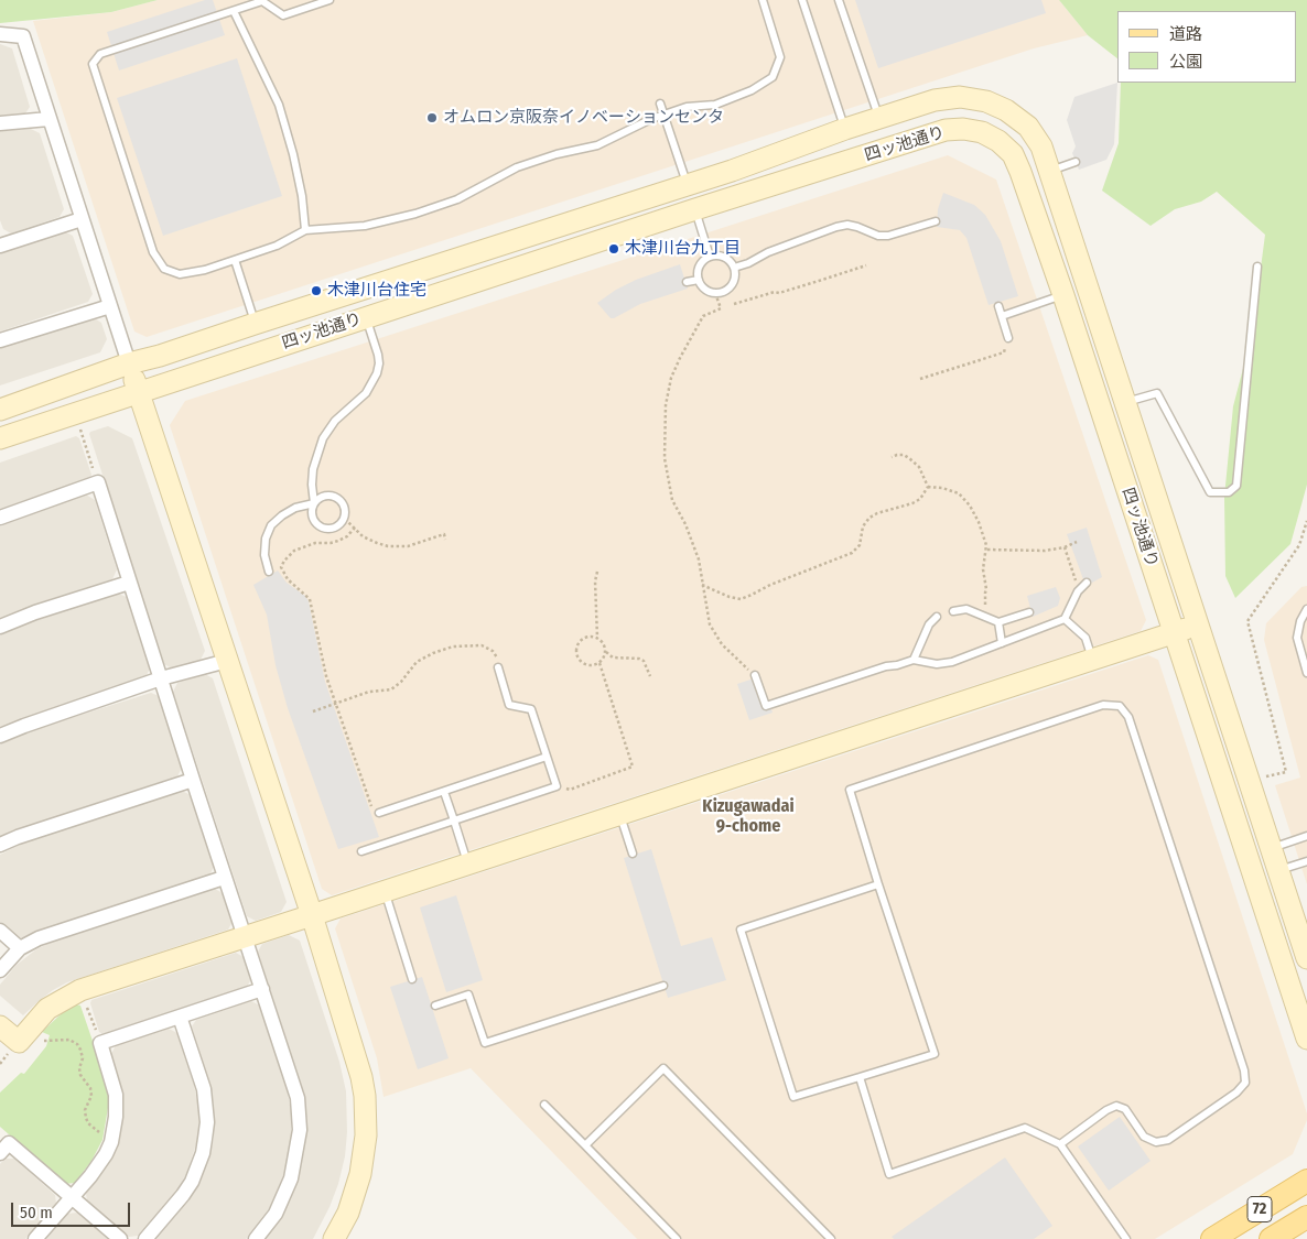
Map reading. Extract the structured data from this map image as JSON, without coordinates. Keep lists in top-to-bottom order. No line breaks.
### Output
{"streets":{"main road":["四ッ池通り","72"]},"districts":["Kizugawadai 9-chome"],"places":["オムロン京阪奈イノベーションセンタ","木津川台九丁目","木津川台住宅"],"legend":["道路","公園"],"scale_bar":"50 m"}
